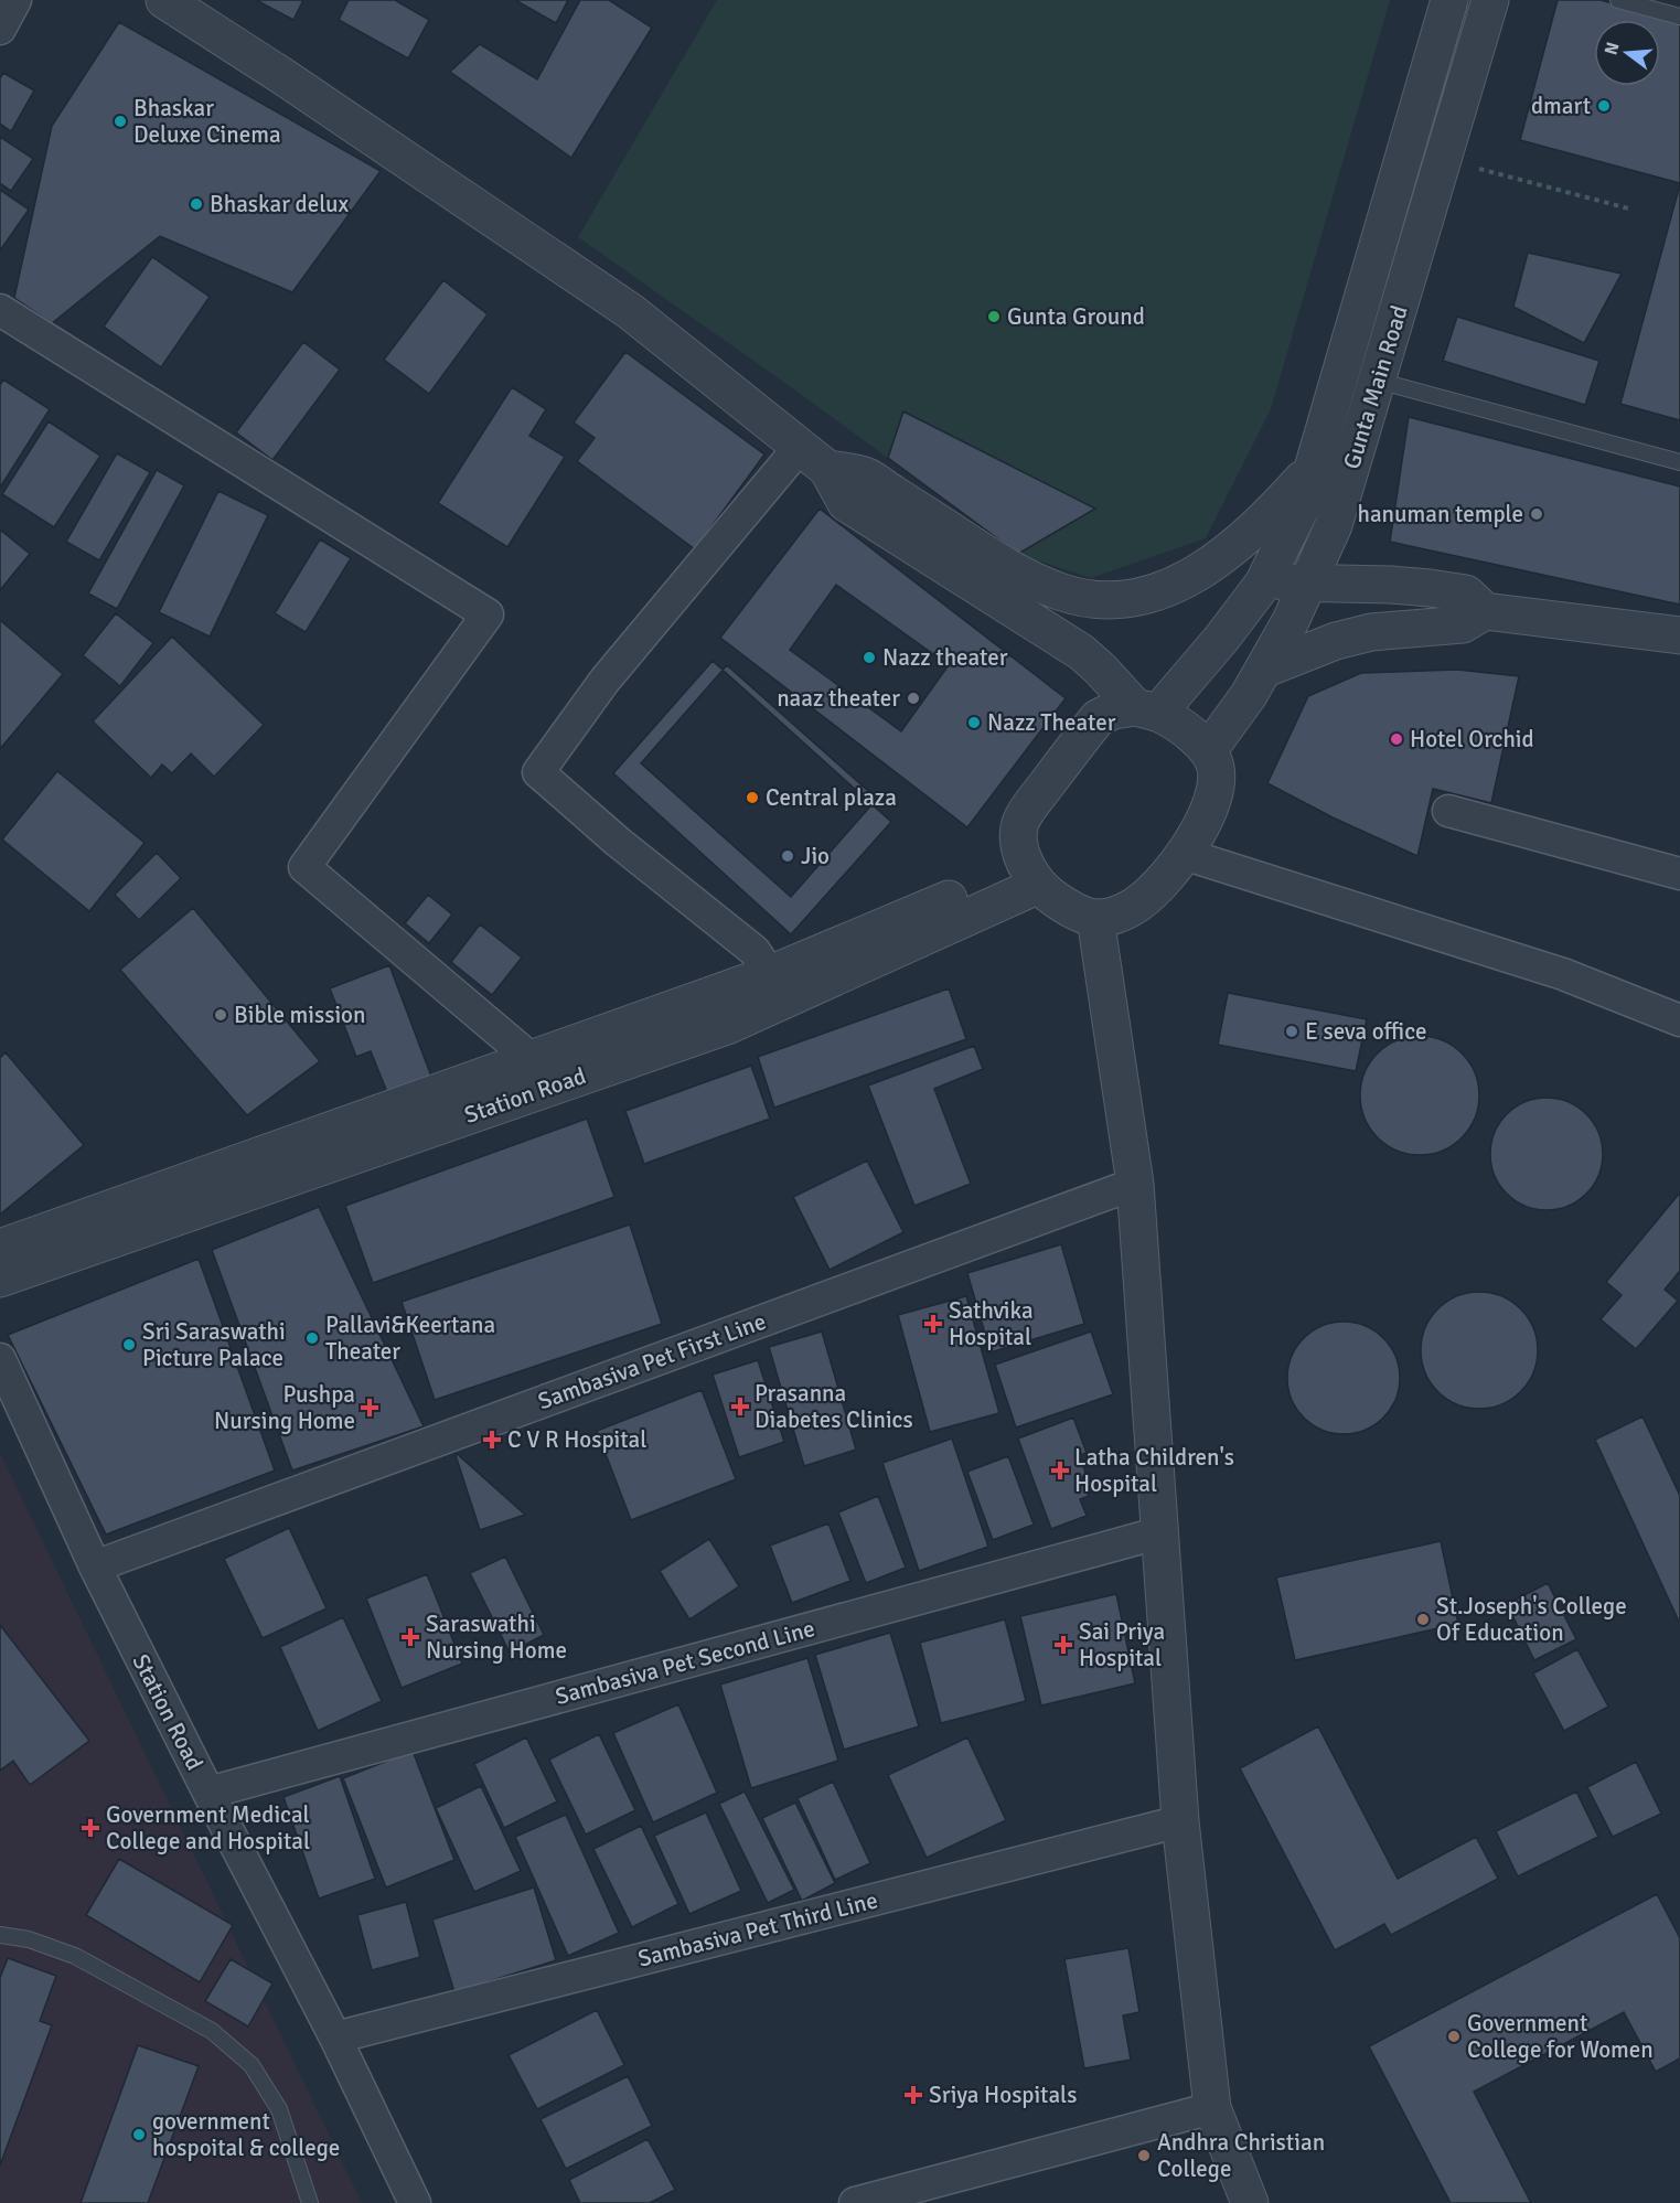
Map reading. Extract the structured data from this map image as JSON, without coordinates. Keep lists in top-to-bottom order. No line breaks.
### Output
{"streets":{"street":["Gunta Main Road","Station Road","Sambasiva Pet First Line","Sambasiva Pet Second Line","Sambasiva Pet Third Line"]},"crossings":[["Gunta Main Road","Station Road"],["Station Road","Sambasiva Pet First Line"],["Station Road","Sambasiva Pet Second Line"],["Station Road","Sambasiva Pet Third Line"]],"places":{"other":["dmart","Bhaskar Deluxe Cinema","Bhaskar delux","Gunta Ground","hanuman temple","Nazz theater","naaz theater","Nazz Theater","Hotel Orchid","Central plaza","Jio","Bible mission","E seva office","Pallavi&Keertana Theater","Sri Saraswathi Picture Palace","St.Joseph's College Of Education","Government College for Women","government hospoital & college","Andhra Christian College"],"health":["Sathvika Hospital","Prasanna Diabetes Clinics","Pushpa Nursing Home","C V R Hospital","Latha Children's Hospital","Saraswathi Nursing Home","Sai Priya Hospital","Government Medical College and Hospital","Sriya Hospitals"]},"north":"left"}
